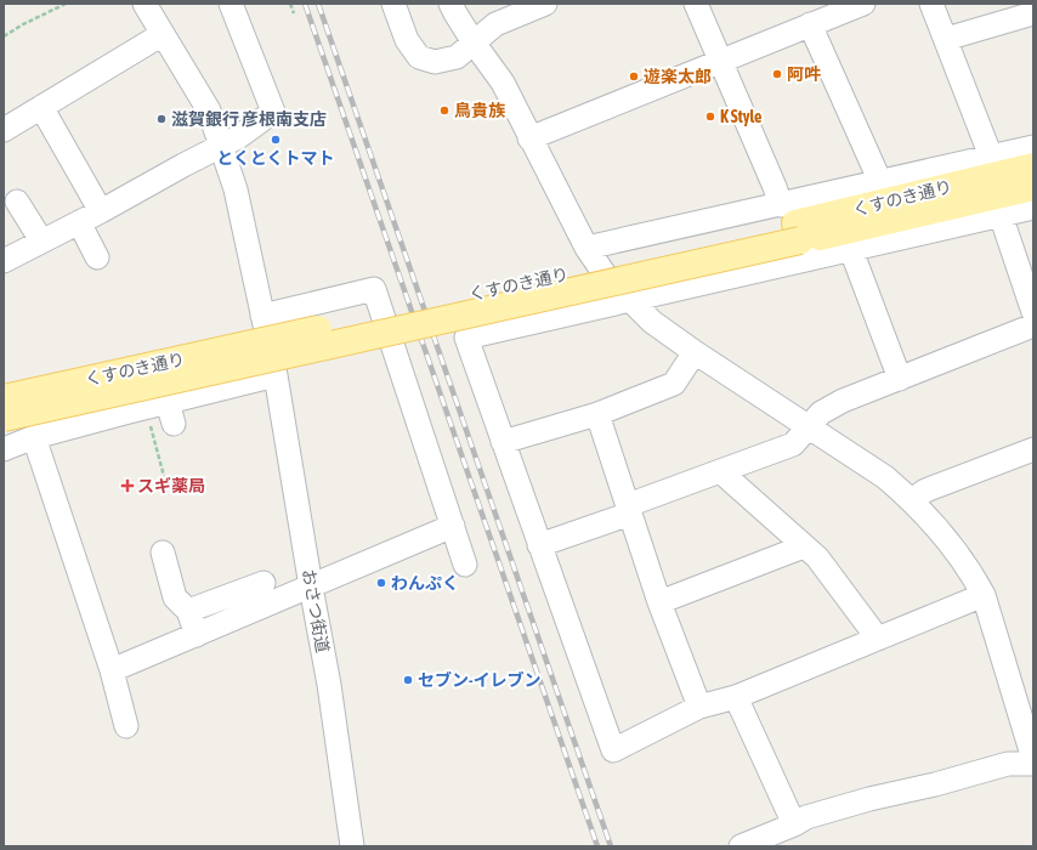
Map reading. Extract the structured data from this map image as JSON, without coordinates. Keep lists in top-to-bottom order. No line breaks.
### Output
{"streets":{"main road":["くすのき通り"],"street":["おさつ街道"]},"places":{"other":["阿吽","遊楽太郎","鳥貴族","K Style","滋賀銀行 彦根南支店","とくとくトマト","わんぷく","セブン-イレブン"],"health":["スギ薬局"]}}
